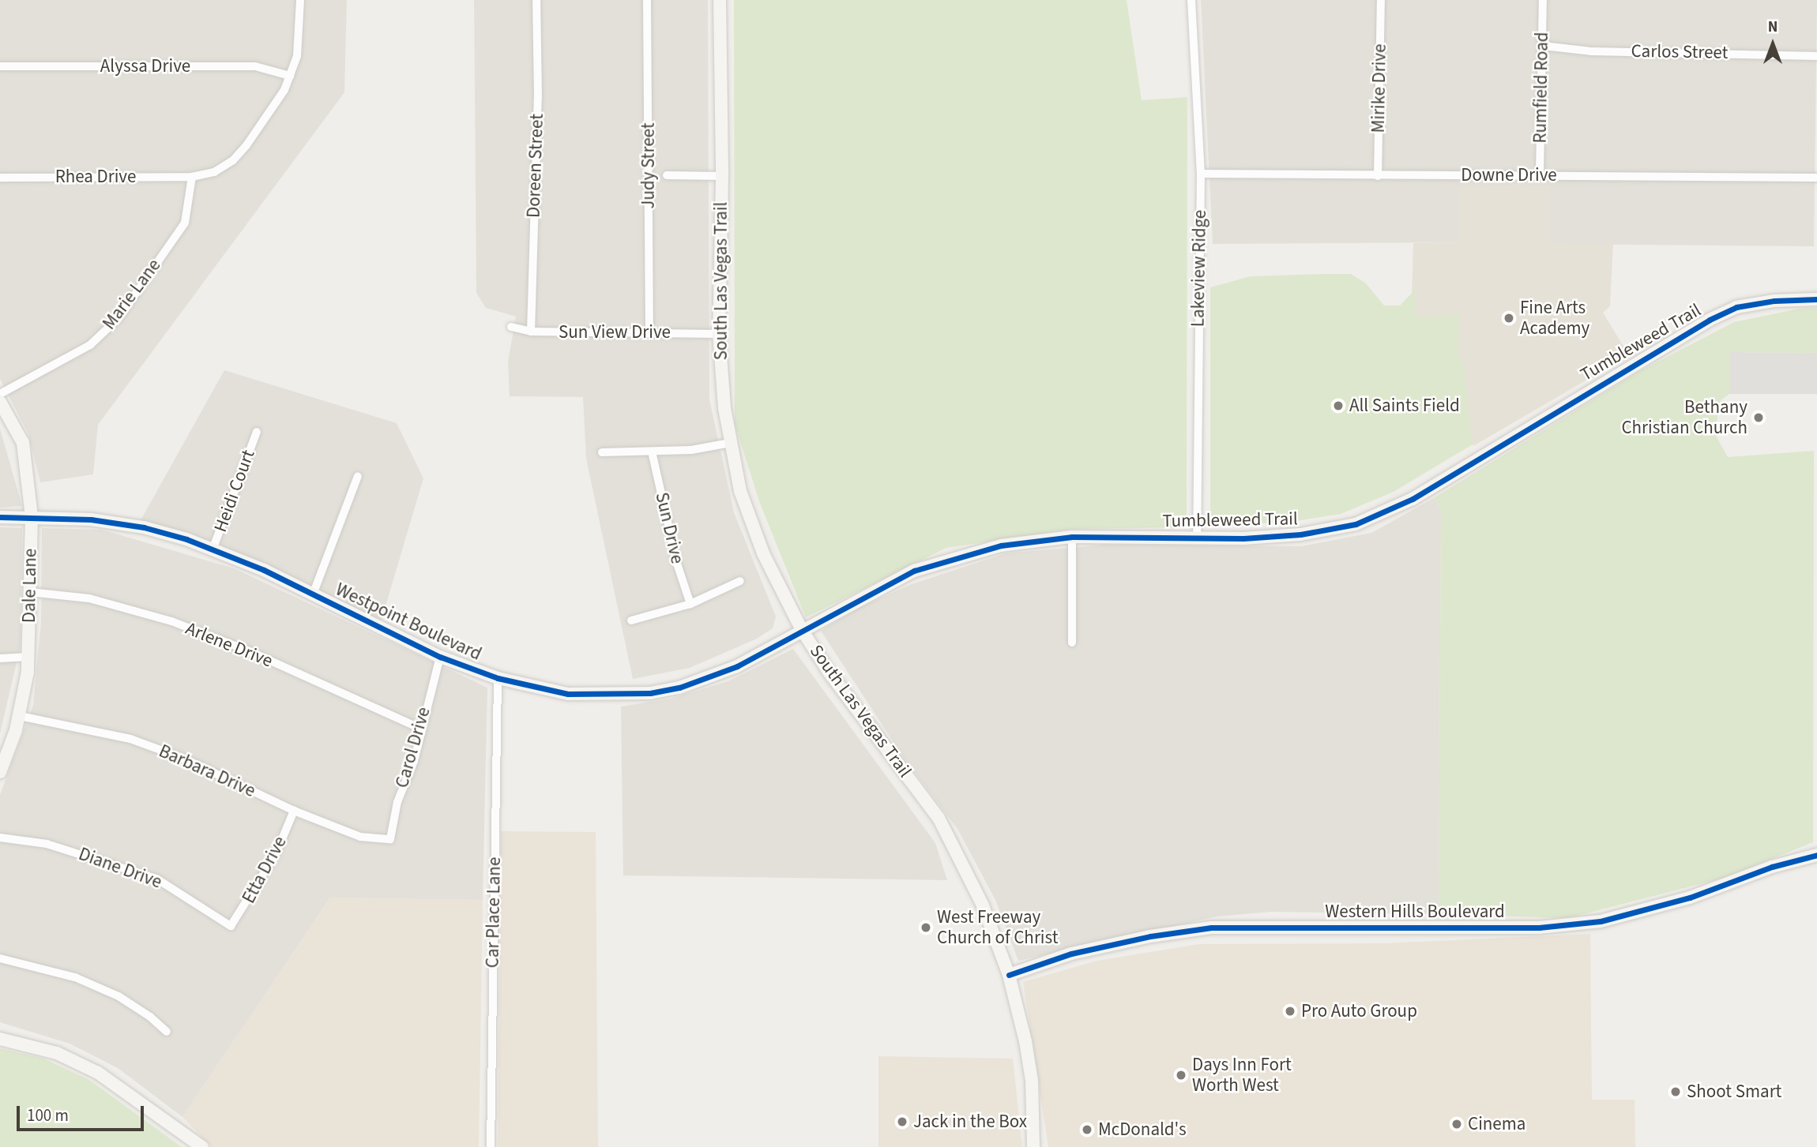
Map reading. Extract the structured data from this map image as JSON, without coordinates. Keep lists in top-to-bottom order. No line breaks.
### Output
{"streets":{"street":["Carlos Street","Alyssa Drive","Rumfield Road","Mirike Drive","Doreen Street","Judy Street","Downe Drive","Rhea Drive","Lakeview Ridge","South Las Vegas Trail","Marie Lane","Sun View Drive","Tumbleweed Trail","Heidi Court","Sun Drive","Dale Lane","Westpoint Boulevard","Arlene Drive","Carol Drive","Barbara Drive","Diane Drive","Etta Drive","Western Hills Boulevard","Car Place Lane"]},"crossings":[["Carlos Street","Rumfield Road"],["Alyssa Drive","Rhea Drive"],["Rumfield Road","Downe Drive"],["Mirike Drive","Downe Drive"],["Doreen Street","Sun View Drive"],["Judy Street","Sun View Drive"],["Downe Drive","Lakeview Ridge"],["Rhea Drive","Marie Lane"],["Lakeview Ridge","Tumbleweed Trail"],["South Las Vegas Trail","Sun View Drive"],["South Las Vegas Trail","Tumbleweed Trail"],["South Las Vegas Trail","Westpoint Boulevard"],["South Las Vegas Trail","Western Hills Boulevard"],["Tumbleweed Trail","Westpoint Boulevard"],["Heidi Court","Westpoint Boulevard"],["Dale Lane","Westpoint Boulevard"],["Dale Lane","Arlene Drive"],["Dale Lane","Barbara Drive"],["Westpoint Boulevard","Carol Drive"],["Westpoint Boulevard","Car Place Lane"],["Arlene Drive","Carol Drive"],["Carol Drive","Barbara Drive"],["Barbara Drive","Etta Drive"],["Diane Drive","Etta Drive"]],"places":["Fine Arts Academy","All Saints Field","Bethany Christian Church","West Freeway Church of Christ","Pro Auto Group","Days Inn Fort Worth West","Shoot Smart","Jack in the Box","Cinema","McDonald's"],"scale_bar":"100 m","north":"top"}
